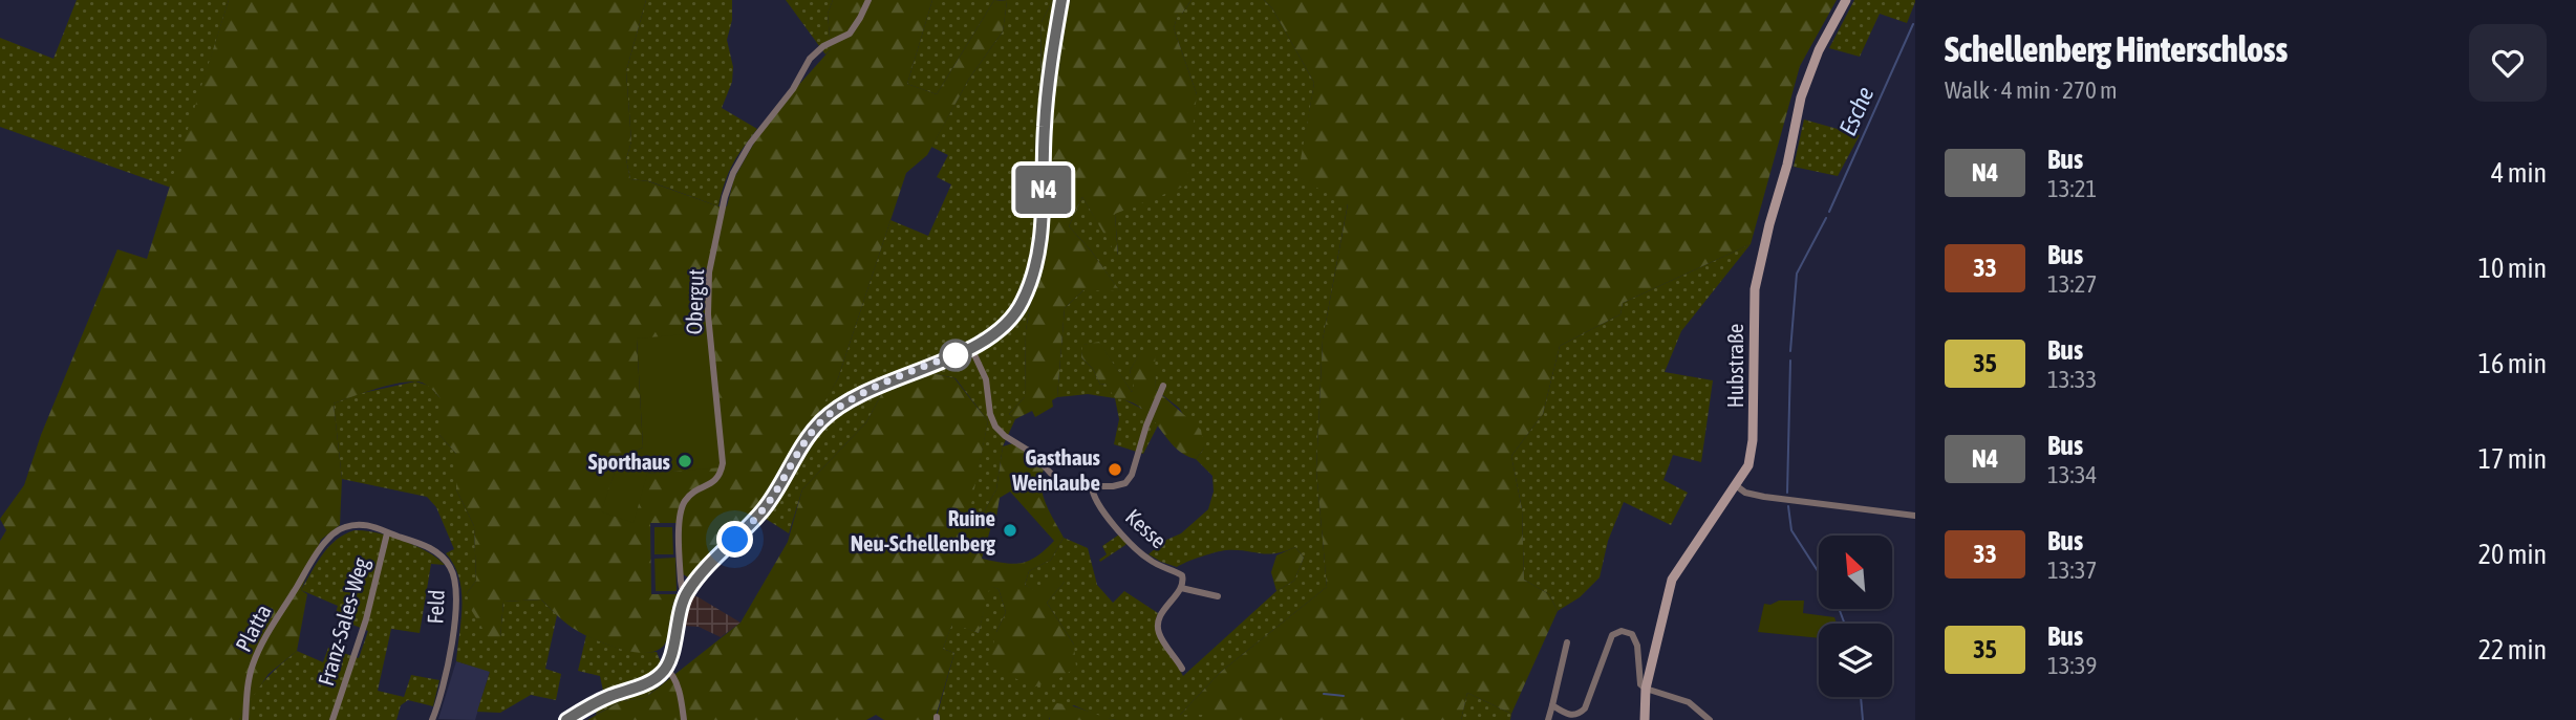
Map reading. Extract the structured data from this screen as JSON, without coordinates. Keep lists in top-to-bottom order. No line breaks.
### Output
{"streets":{"street":["Obergut","Hubstraße","Kesse","Feld","Franz-Sales-Weg","Platta"]},"crossings":[["Feld","Franz-Sales-Weg"],["Feld","Platta"]],"water":["Esche"],"places":["Sporthaus","Gasthaus Weinlaube","Ruine Neu-Schellenberg"],"lines":["bus line N4"],"north":"top left","page":{"on_map":"N4","heading":["Schellenberg Hinterschloss","Walk · 4 min · 270 m"],"list":[{"mark":"N4","name":"Bus","note":"13:21","value":"4 min"},{"mark":"33","name":"Bus","note":"13:27","value":"10 min"},{"mark":"35","name":"Bus","note":"13:33","value":"16 min"},{"mark":"N4","name":"Bus","note":"13:34","value":"17 min"},{"mark":"33","name":"Bus","note":"13:37","value":"20 min"},{"mark":"35","name":"Bus","note":"13:39","value":"22 min"}]}}
